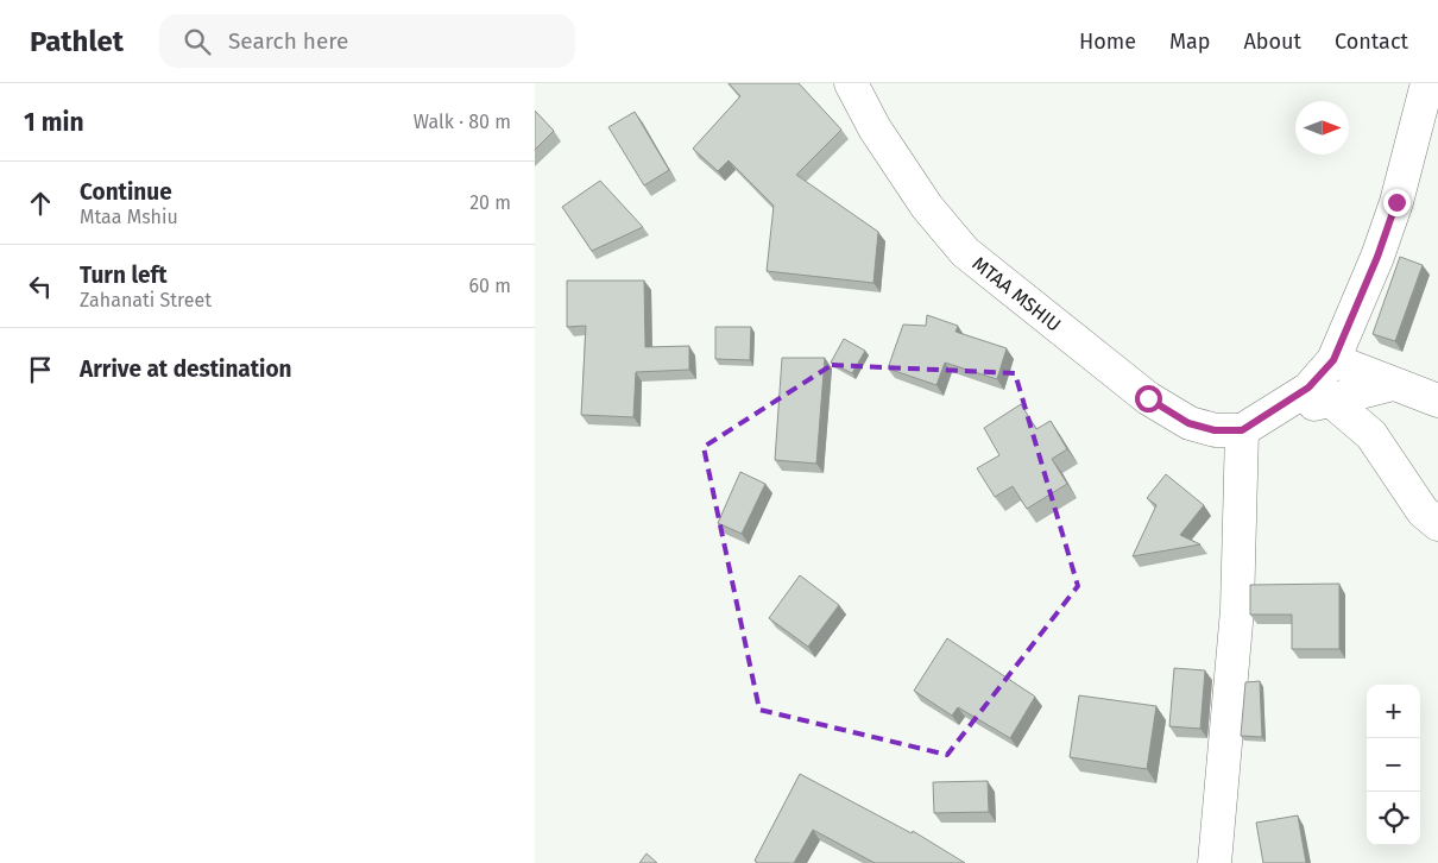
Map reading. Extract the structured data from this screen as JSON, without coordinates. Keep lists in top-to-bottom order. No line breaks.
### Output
{"streets":{"street":["MTAA MSHIU"]},"north":"right","page":{"header":"Pathlet","search":"Search here","nav":["Home","Map","About","Contact"],"heading":["1 min","Walk · 80 m"],"list":[["Continue","Mtaa Mshiu","20 m"],["Turn left","Zahanati Street","60 m"],"Arrive at destination"],"map_buttons":["+","−"]}}
